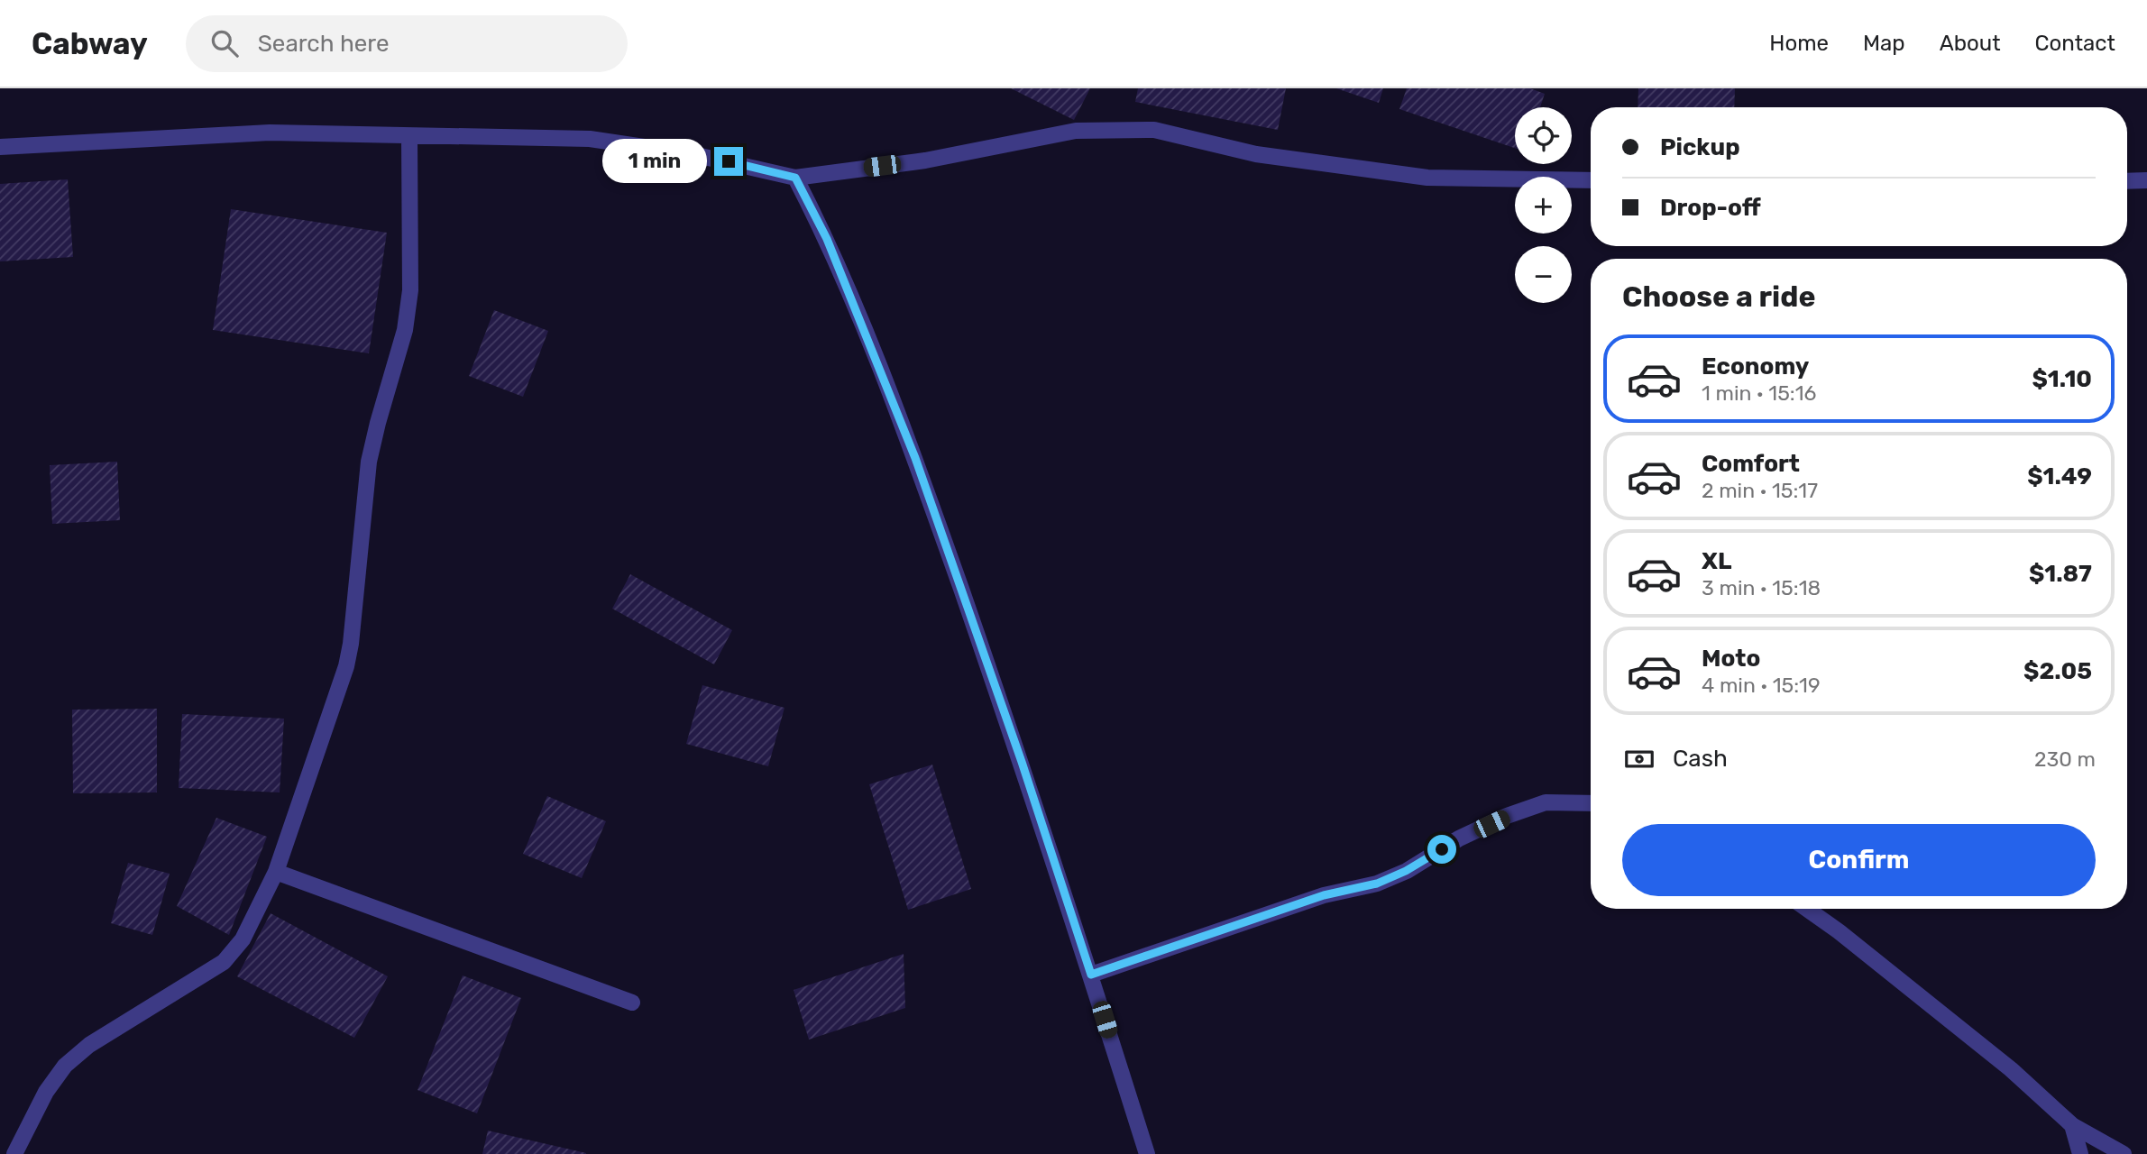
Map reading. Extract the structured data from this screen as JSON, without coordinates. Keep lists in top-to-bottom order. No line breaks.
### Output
{"page":{"header":"Cabway","search":"Search here","nav":["Home","Map","About","Contact"],"map_buttons":["+","−"],"banner":["Pickup","Drop-off"],"bubble":"1 min","heading":"Choose a ride","list":[{"name":"Economy","note":"1 min · 15:16","value":"$1.10"},{"name":"Comfort","note":"2 min · 15:17","value":"$1.49"},{"name":"XL","note":"3 min · 15:18","value":"$1.87"},{"name":"Moto","note":"4 min · 15:19","value":"$2.05"}],"pay":["Cash","230 m"],"buttons":"Confirm"}}
